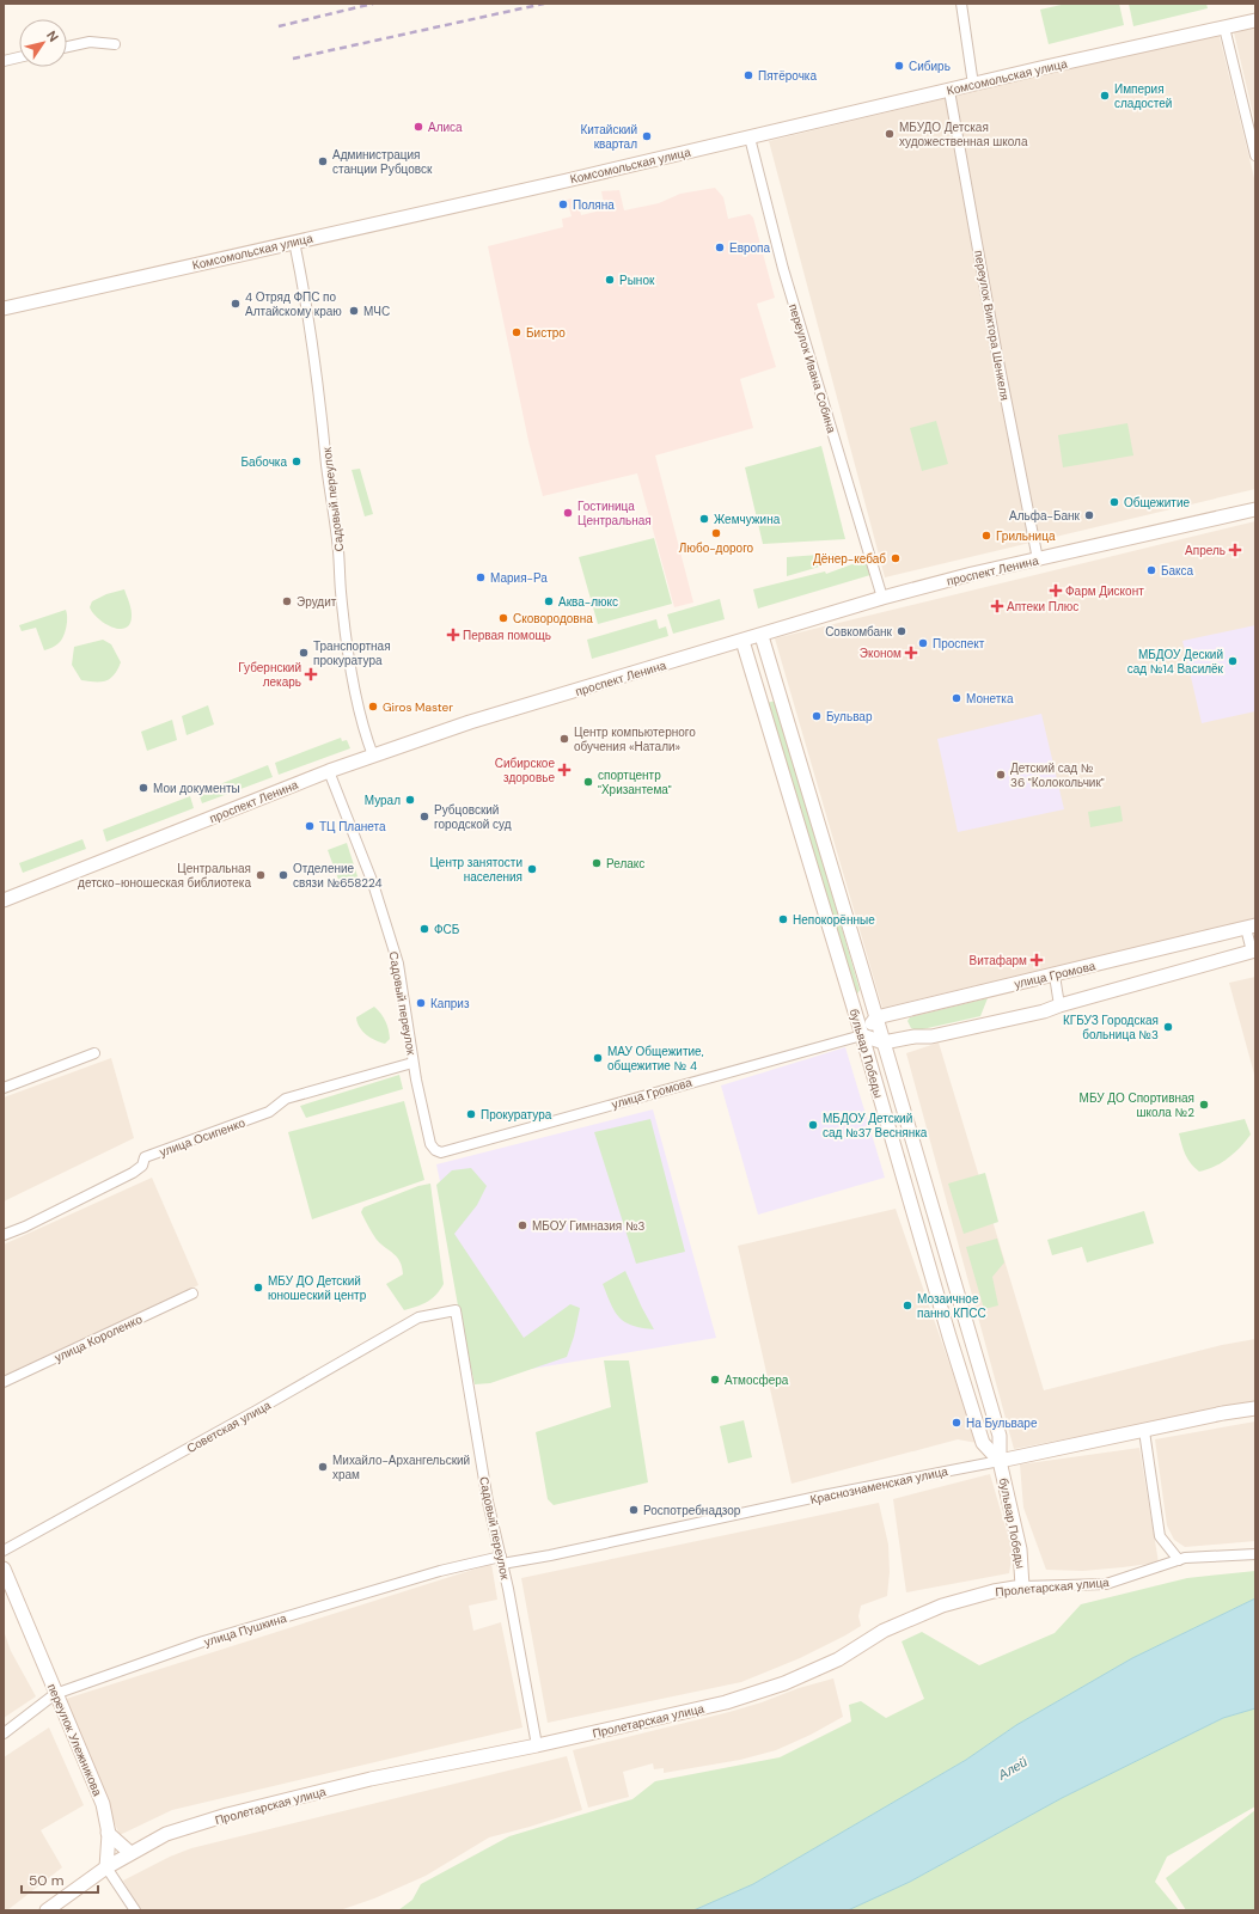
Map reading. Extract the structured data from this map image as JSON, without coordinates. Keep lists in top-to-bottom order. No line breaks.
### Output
{"streets":{"street":["Комсомольская улица","переулок Виктора Шенкеля","переулок Ивана Собина","Садовый переулок","проспект Ленина","улица Громова","бульвар Победы","улица Осипенко","улица Короленко","Советская улица","Краснознаменская улица","Пролетарская улица","улица Пушкина","переулок Улежникова"]},"crossings":[["Комсомольская улица","переулок Виктора Шенкеля"],["Комсомольская улица","переулок Ивана Собина"],["Комсомольская улица","Садовый переулок"],["переулок Виктора Шенкеля","проспект Ленина"],["переулок Ивана Собина","проспект Ленина"],["Садовый переулок","проспект Ленина"],["Садовый переулок","улица Громова"],["Садовый переулок","улица Осипенко"],["Садовый переулок","Советская улица"],["Садовый переулок","Краснознаменская улица"],["Садовый переулок","Пролетарская улица"],["Садовый переулок","улица Пушкина"],["проспект Ленина","бульвар Победы"],["улица Громова","бульвар Победы"],["бульвар Победы","Краснознаменская улица"],["бульвар Победы","Пролетарская улица"],["Краснознаменская улица","улица Пушкина"],["Пролетарская улица","переулок Улежникова"],["улица Пушкина","переулок Улежникова"]],"water":["Алей"],"places":{"other":["Сибирь","Пятёрочка","Империя сладостей","Алиса","МБУДО Детская художественная школа","Китайский квартал","Администрация станции Рубцовск","Поляна","Европа","Рынок","4 Отряд ФПС по Алтайскому краю","МЧС","Бистро","Бабочка","Общежитие","Гостиница Центральная","Альфа-Банк","Жемчужина","Любо-дорого","Грильница","Дёнер-кебаб","Бакса","Мария-Ра","Эрудит","Аква-люкс","Сковородовна","Совкомбанк","Проспект","Транспортная прокуратура","МБДОУ Деский сад №14 Василёк","Монетка","Giros Master","Бульвар","Центр компьютерного обучения «Натали»","Детский сад № 36 \"Колокольчик\"","спортцентр \"Хризантема\"","Мои документы","Мурал","Рубцовский городской суд","ТЦ Планета","Релакс","Центр занятости населения","Центральная детско-юношеская библиотека","Отделение связи №658224","Непокорённые","ФСБ","Каприз","КГБУЗ Городская больница №3","МАУ Общежитие, общежитие № 4","МБУ ДО Спортивная школа №2","Прокуратура","МБДОУ Детский сад №37 Веснянка","МБОУ Гимназия №3","МБУ ДО Детский юношеский центр","Мозаичное панно КПСС","Атмосфера","На Бульваре","Михайло-Архангельский храм","Роспотребнадзор"],"health":["Апрель","Фарм Дисконт","Аптеки Плюс","Первая помощь","Эконом","Губернский лекарь","Сибирское здоровье","Витафарм"]},"scale_bar":"50 m","north":"top right"}
